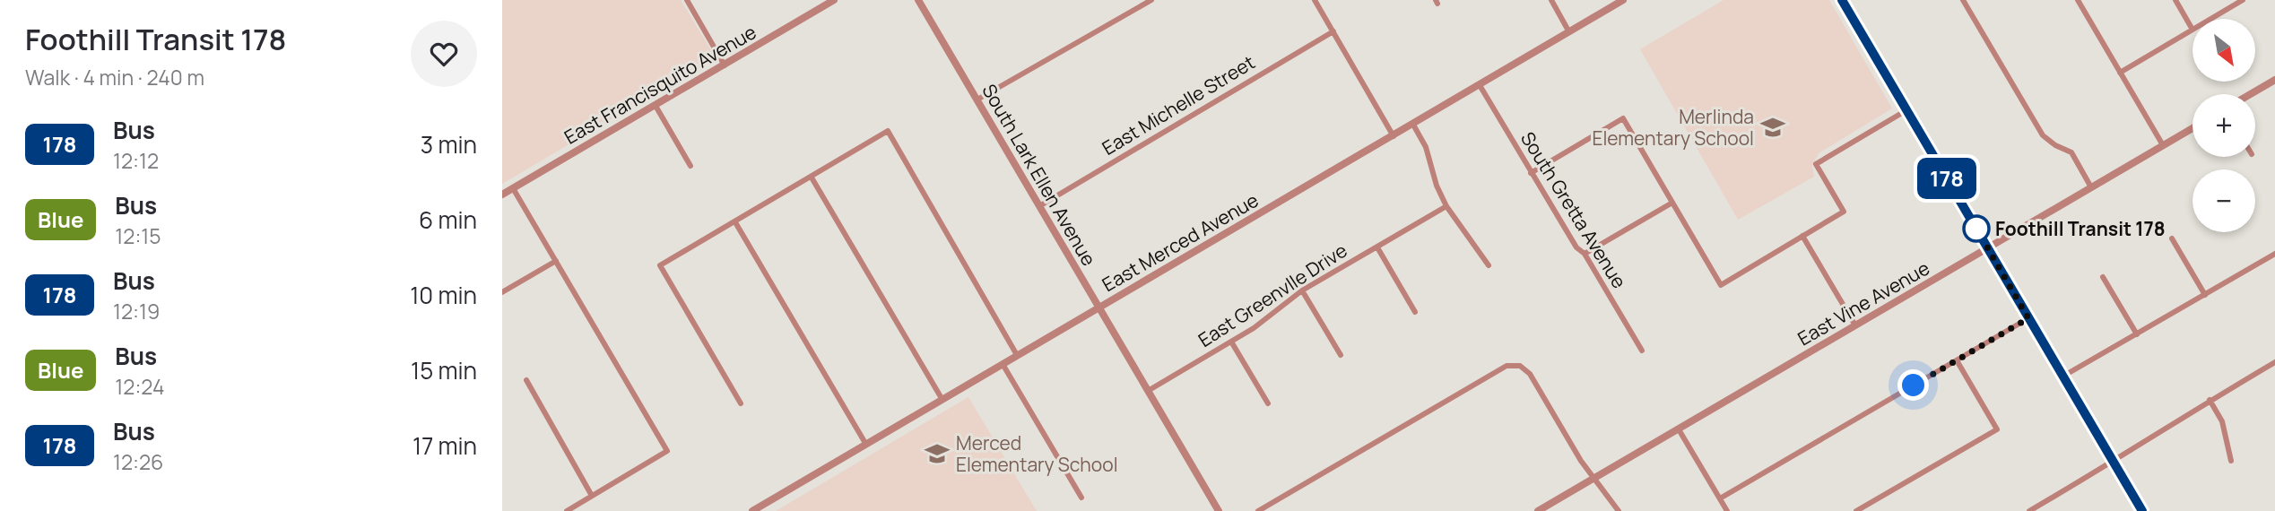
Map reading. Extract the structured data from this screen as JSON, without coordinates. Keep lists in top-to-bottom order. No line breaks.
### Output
{"streets":{"street":["East Francisquito Avenue","East Michelle Street","South Lark Ellen Avenue","South Gretta Avenue","East Merced Avenue","East Greenvlle Drive","East Vine Avenue"]},"crossings":[["East Michelle Street","South Lark Ellen Avenue"],["South Lark Ellen Avenue","East Merced Avenue"],["South Lark Ellen Avenue","East Greenvlle Drive"],["South Gretta Avenue","East Merced Avenue"]],"places":{"school or university":["Merlinda Elementary School","Merced Elementary School"],"other":["Foothill Transit 178"]},"lines":["bus line 178"],"north":"bottom right","page":{"heading":["Foothill Transit 178","Walk · 4 min · 240 m"],"on_map":"178","map_buttons":["+","−"],"list":[{"mark":"178","name":"Bus","note":"12:12","value":"3 min"},{"mark":"Blue","name":"Bus","note":"12:15","value":"6 min"},{"mark":"178","name":"Bus","note":"12:19","value":"10 min"},{"mark":"Blue","name":"Bus","note":"12:24","value":"15 min"},{"mark":"178","name":"Bus","note":"12:26","value":"17 min"}]}}
